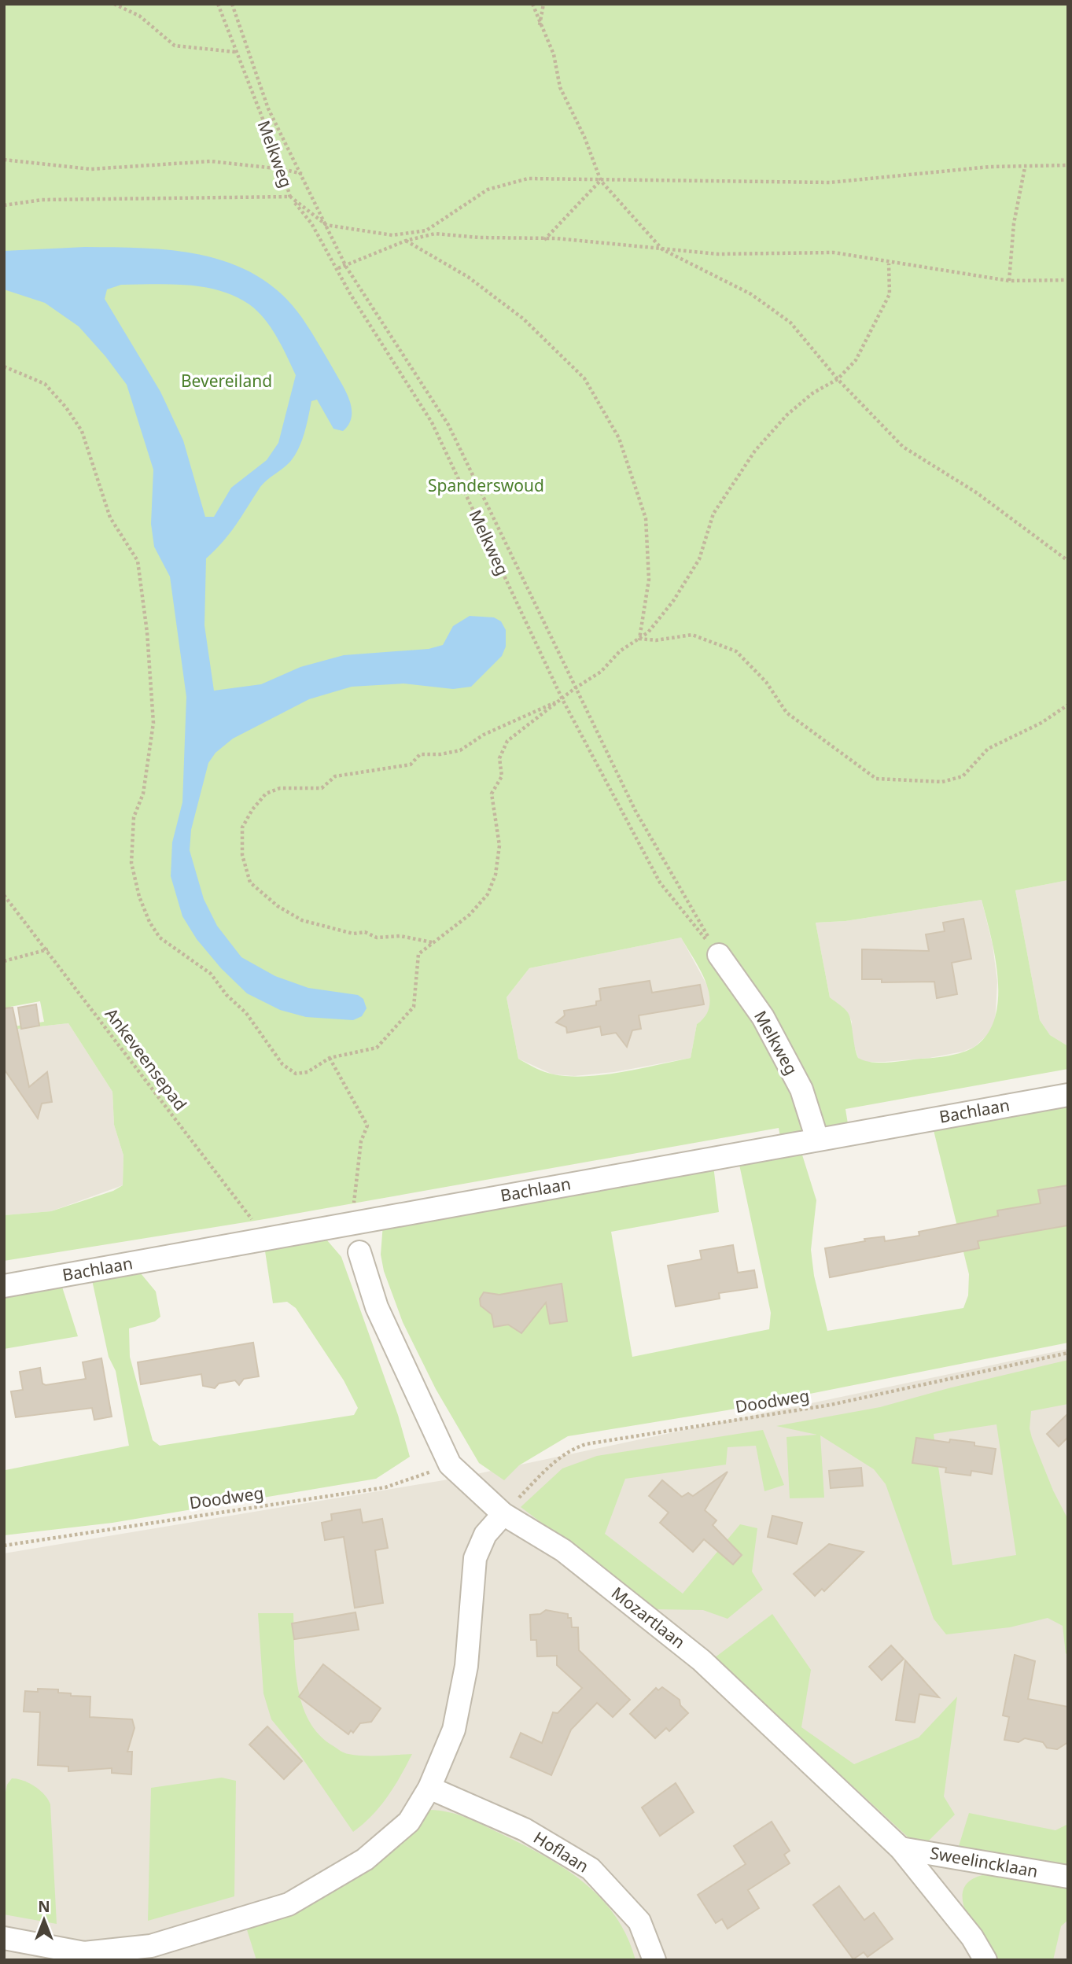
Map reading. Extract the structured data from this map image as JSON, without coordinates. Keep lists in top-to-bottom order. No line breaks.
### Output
{"streets":{"street":["Melkweg","Bachlaan","Mozartlaan","Hoflaan","Sweelincklaan"],"path":["Ankeveensepad","Doodweg"]},"crossings":[["Melkweg","Bachlaan"],["Ankeveensepad","Bachlaan"],["Doodweg","Mozartlaan"],["Mozartlaan","Sweelincklaan"]],"parks":["Bevereiland","Spanderswoud"],"north":"top"}
